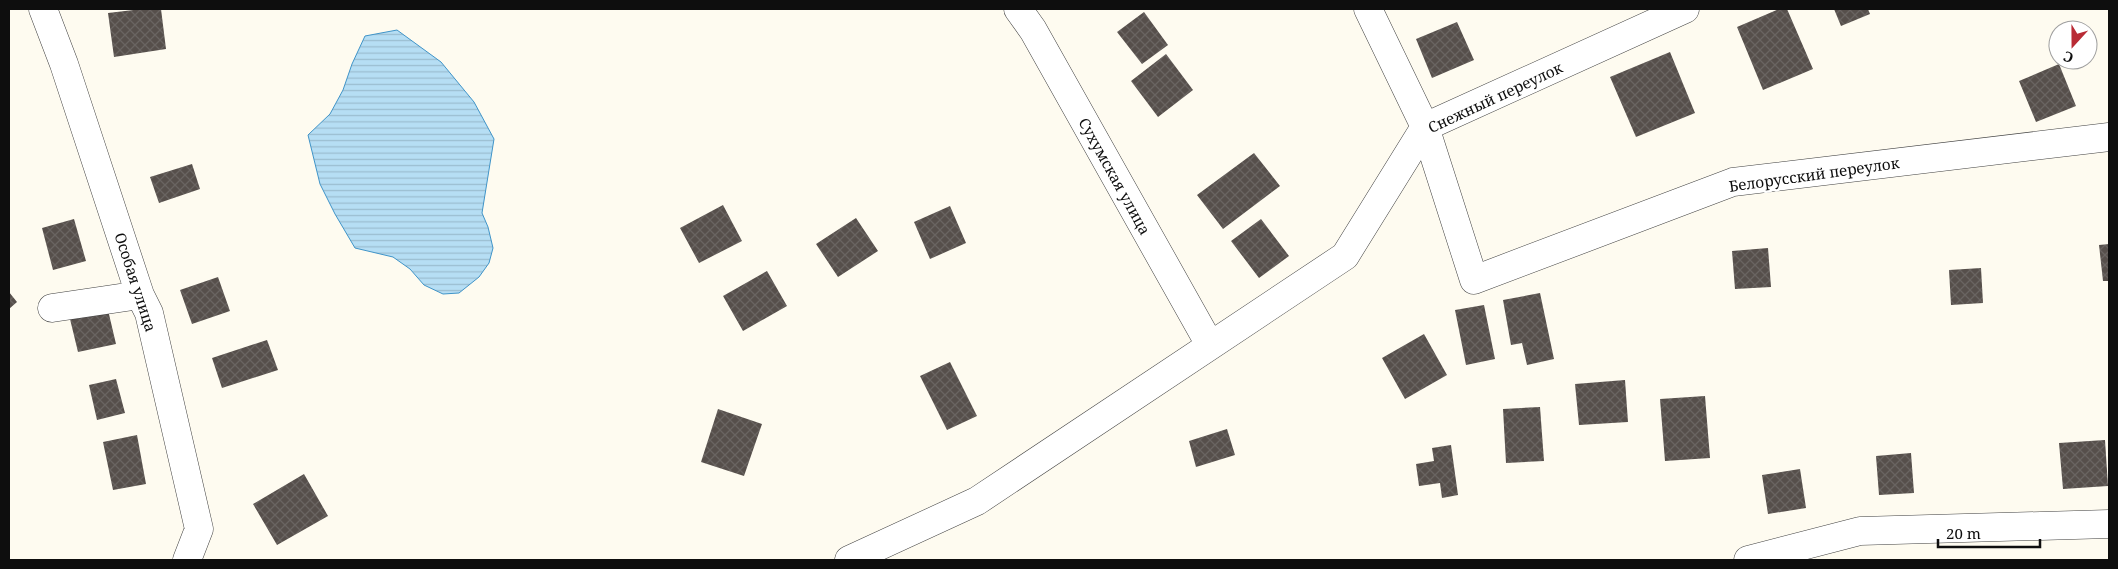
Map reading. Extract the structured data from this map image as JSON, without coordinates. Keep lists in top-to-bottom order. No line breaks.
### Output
{"streets":{"street":["Снежный переулок","Белорусский переулок","Сухумская улица","Особая улица"]},"crossings":[["Снежный переулок","Белорусский переулок"],["Снежный переулок","Сухумская улица"]],"scale_bar":"20 m","north":"bottom"}
